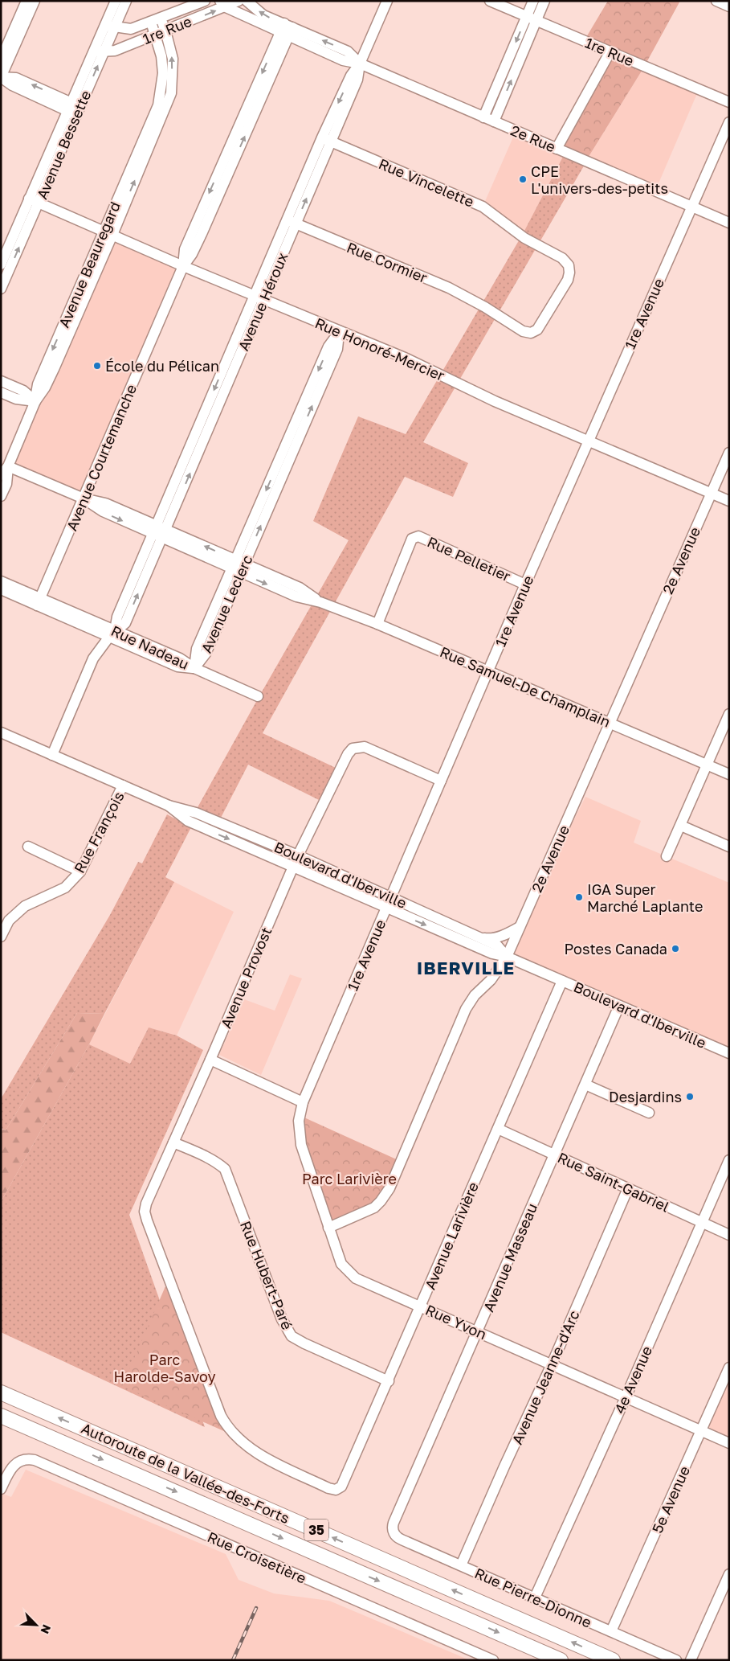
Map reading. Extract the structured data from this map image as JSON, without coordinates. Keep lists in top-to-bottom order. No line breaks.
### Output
{"streets":{"highway":["Autoroute de la Vallée-des-Forts","35"],"street":["1re Rue","2e Rue","Avenue Bessette","Rue Vincelette","Rue Cormier","Avenue Beauregard","Avenue Héroux","1re Avenue","Rue Honoré-Mercier","Avenue Courtemanche","Rue Pelletier","2e Avenue","Avenue Leclerc","Rue Nadeau","Rue Samuel-De Champlain","Rue François","Boulevard d'Iberville","Avenue Provost","Rue Saint-Gabriel","Avenue Larivière","Avenue Masseau","Rue Hubert-Paré","Rue Yvon","Avenue Jeanne-d'Arc","4e Avenue","5e Avenue","Rue Croisetière","Rue Pierre-Dionne"]},"crossings":[["1re Rue","2e Rue"],["1re Rue","Avenue Bessette"],["1re Rue","Avenue Beauregard"],["2e Rue","Avenue Héroux"],["2e Rue","1re Avenue"],["2e Rue","Avenue Courtemanche"],["Avenue Bessette","Rue Honoré-Mercier"],["Rue Vincelette","Rue Cormier"],["Rue Vincelette","Avenue Héroux"],["Rue Cormier","Avenue Héroux"],["Avenue Beauregard","Rue Honoré-Mercier"],["Avenue Beauregard","Rue Samuel-De Champlain"],["Avenue Héroux","Rue Honoré-Mercier"],["Avenue Héroux","Rue Nadeau"],["Avenue Héroux","Rue Samuel-De Champlain"],["Avenue Héroux","Boulevard d'Iberville"],["1re Avenue","Rue Honoré-Mercier"],["1re Avenue","Rue Pelletier"],["1re Avenue","Rue Samuel-De Champlain"],["1re Avenue","Boulevard d'Iberville"],["1re Avenue","Avenue Provost"],["1re Avenue","Rue Yvon"],["Rue Honoré-Mercier","Avenue Courtemanche"],["Rue Honoré-Mercier","2e Avenue"],["Rue Honoré-Mercier","Avenue Leclerc"],["Avenue Courtemanche","Rue Nadeau"],["Avenue Courtemanche","Rue Samuel-De Champlain"],["Rue Pelletier","Rue Samuel-De Champlain"],["2e Avenue","Rue Samuel-De Champlain"],["2e Avenue","Boulevard d'Iberville"],["2e Avenue","Rue Yvon"],["Avenue Leclerc","Rue Nadeau"],["Avenue Leclerc","Rue Samuel-De Champlain"],["Rue François","Boulevard d'Iberville"],["Boulevard d'Iberville","Avenue Provost"],["Boulevard d'Iberville","Avenue Larivière"],["Boulevard d'Iberville","Avenue Masseau"],["Avenue Provost","Avenue Larivière"],["Avenue Provost","Rue Hubert-Paré"],["Rue Saint-Gabriel","Avenue Larivière"],["Rue Saint-Gabriel","Avenue Masseau"],["Rue Saint-Gabriel","Avenue Jeanne-d'Arc"],["Rue Saint-Gabriel","4e Avenue"],["Avenue Larivière","Rue Hubert-Paré"],["Avenue Larivière","Rue Yvon"],["Avenue Masseau","Rue Yvon"],["Avenue Masseau","Rue Pierre-Dionne"],["Rue Yvon","Avenue Jeanne-d'Arc"],["Rue Yvon","4e Avenue"],["Rue Yvon","5e Avenue"],["Avenue Jeanne-d'Arc","Rue Pierre-Dionne"],["4e Avenue","Rue Pierre-Dionne"],["5e Avenue","Rue Pierre-Dionne"]],"districts":["IBERVILLE"],"parks":["Parc Larivière","Parc Harolde-Savoy"],"places":["CPE L'univers-des-petits","École du Pélican","IGA Super Marché Laplante","Postes Canada","Desjardins"],"north":"bottom right"}
